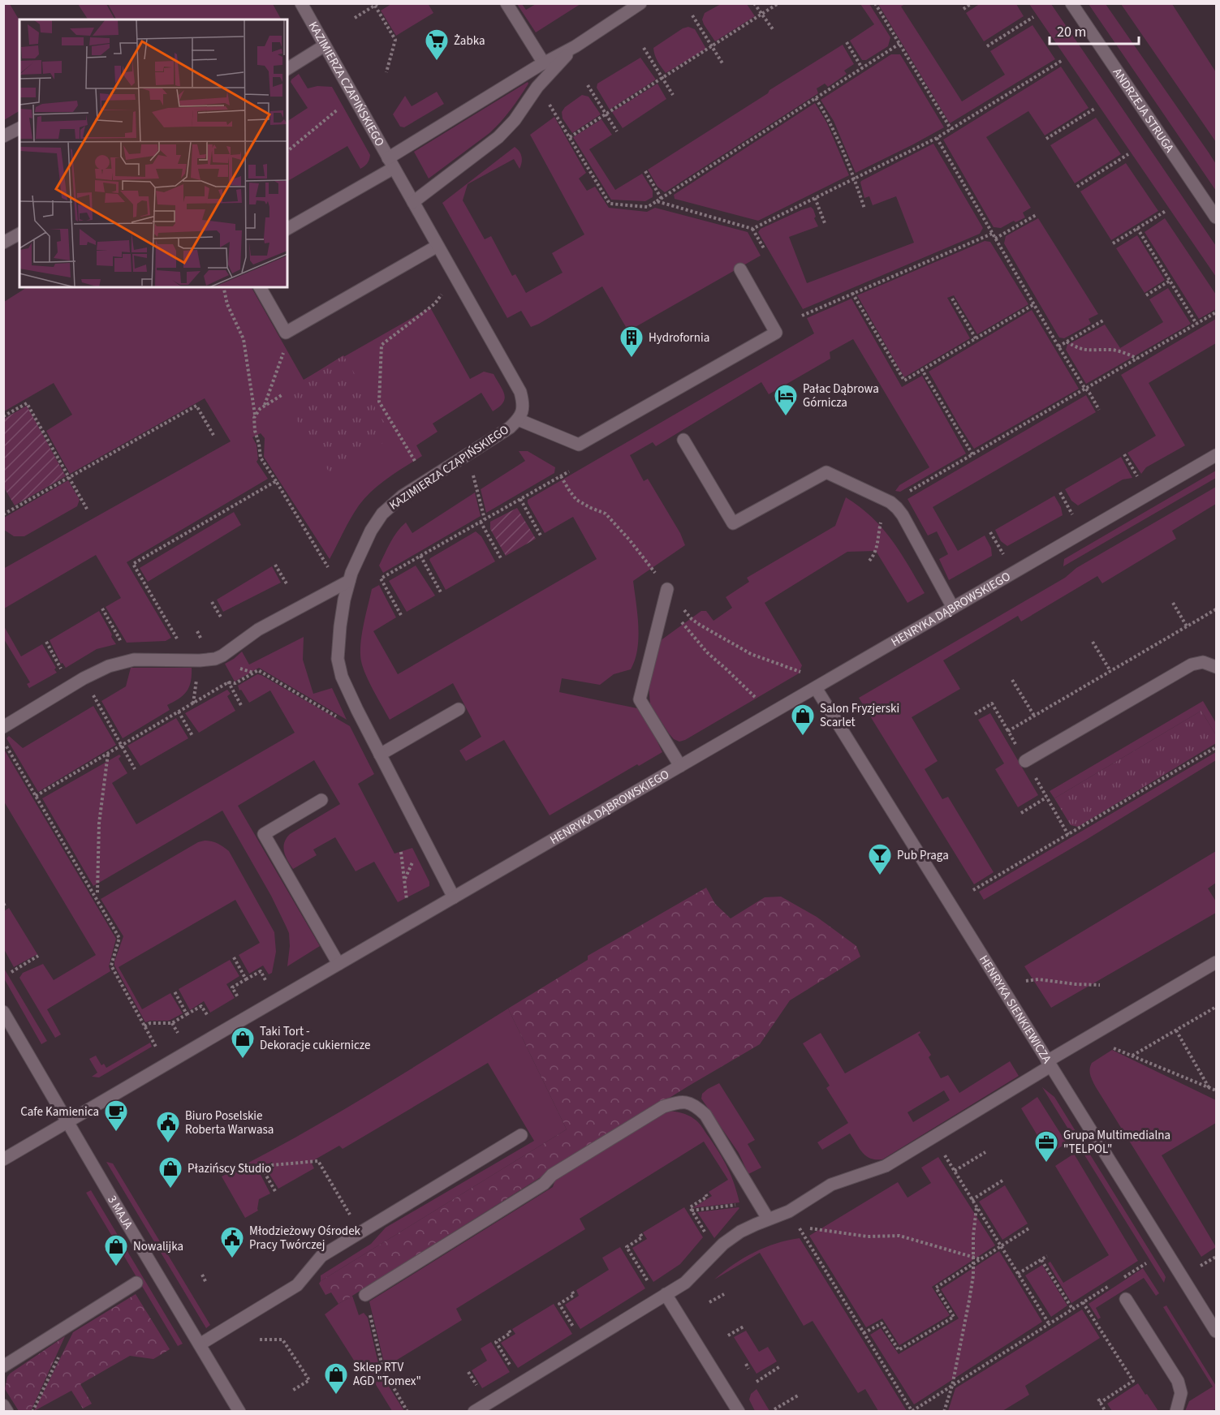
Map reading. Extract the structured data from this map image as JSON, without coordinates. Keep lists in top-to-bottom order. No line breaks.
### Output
{"streets":{"street":["KAZIMIERZA CZAPIŃSKIEGO","ANDRZEJA STRUGA","HENRYKA DĄBROWSKIEGO","HENRYKA SIENKIEWICZA","3 MAJA"]},"crossings":[["KAZIMIERZA CZAPIŃSKIEGO","HENRYKA DĄBROWSKIEGO"],["HENRYKA DĄBROWSKIEGO","HENRYKA SIENKIEWICZA"],["HENRYKA DĄBROWSKIEGO","3 MAJA"]],"places":{"supermarket":["Żabka"],"building":["Hydrofornia"],"hotel":["Pałac Dąbrowa Górnicza"],"shop":["Salon Fryzjerski Scarlet","Taki Tort - Dekoracje cukiernicze","Płazińscy Studio","Nowalijka","Sklep RTV AGD \"Tomex\""],"bar":["Pub Praga"],"cafe":["Cafe Kamienica"],"public building":["Biuro Poselskie Roberta Warwasa","Młodzieżowy Ośrodek Pracy Twórczej"],"office":["Grupa Multimedialna \"TELPOL\""]},"scale_bar":"20 m"}
